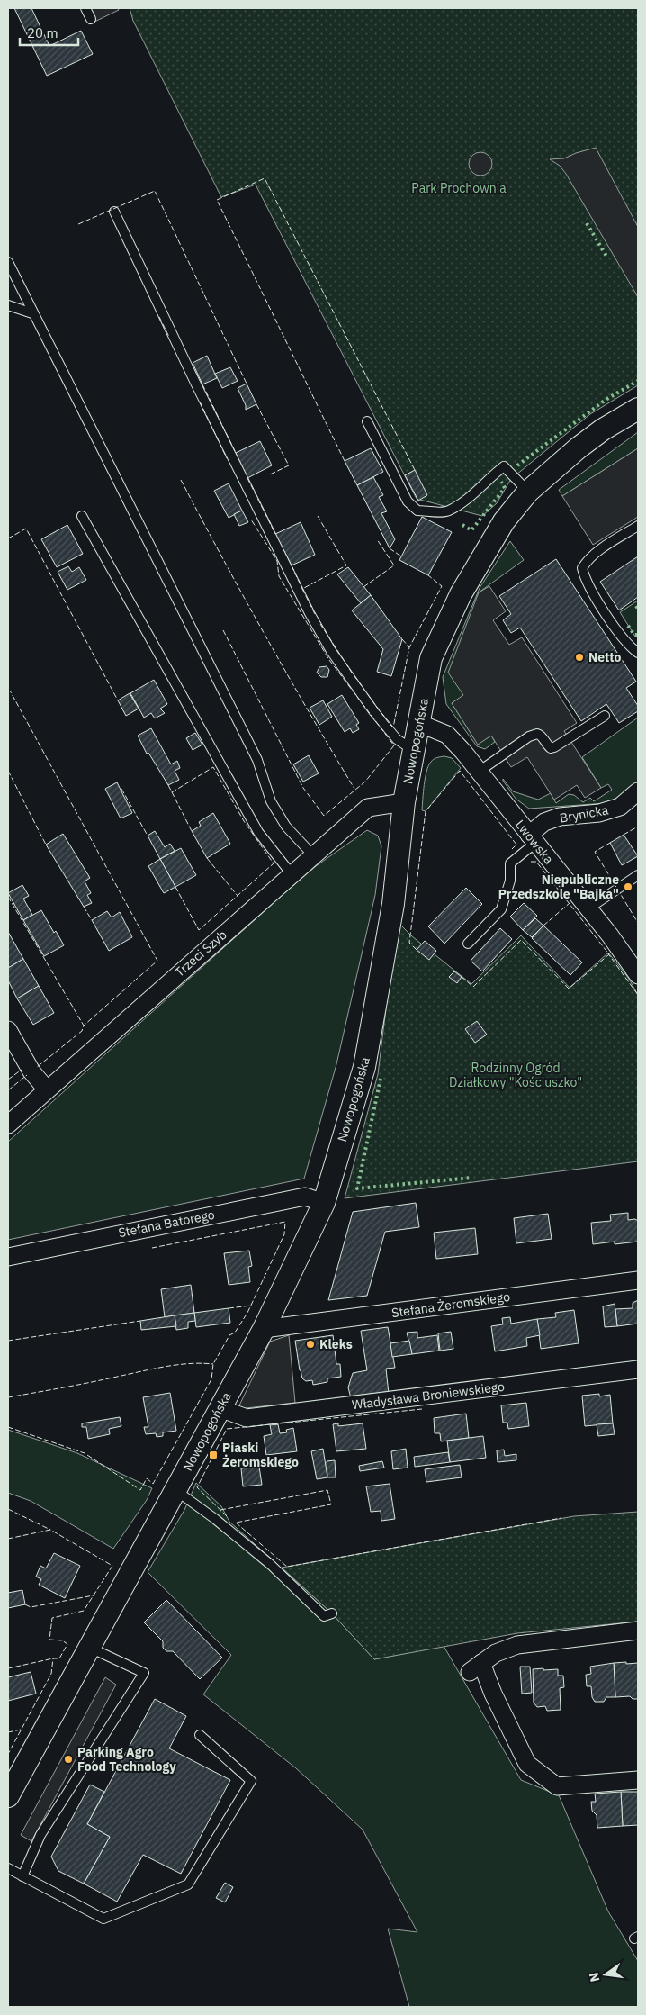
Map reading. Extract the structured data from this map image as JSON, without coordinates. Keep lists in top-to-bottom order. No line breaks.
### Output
{"streets":{"street":["Nowopogońska","Brynicka","Lwowska","Trzeci Szyb","Stefana Batorego","Stefana Żeromskiego","Władysława Broniewskiego"]},"crossings":[["Nowopogońska","Lwowska"],["Nowopogońska","Trzeci Szyb"],["Nowopogońska","Stefana Batorego"],["Nowopogońska","Stefana Żeromskiego"],["Nowopogońska","Władysława Broniewskiego"],["Brynicka","Lwowska"]],"parks":["Park Prochownia","Rodzinny Ogród Działkowy \"Kościuszko\""],"places":{"other":["Netto","Niepubliczne Przedszkole \"Bajka\"","Kleks","Parking Agro Food Technology"],"transit":["Piaski Żeromskiego"]},"scale_bar":"20 m","north":"left"}
